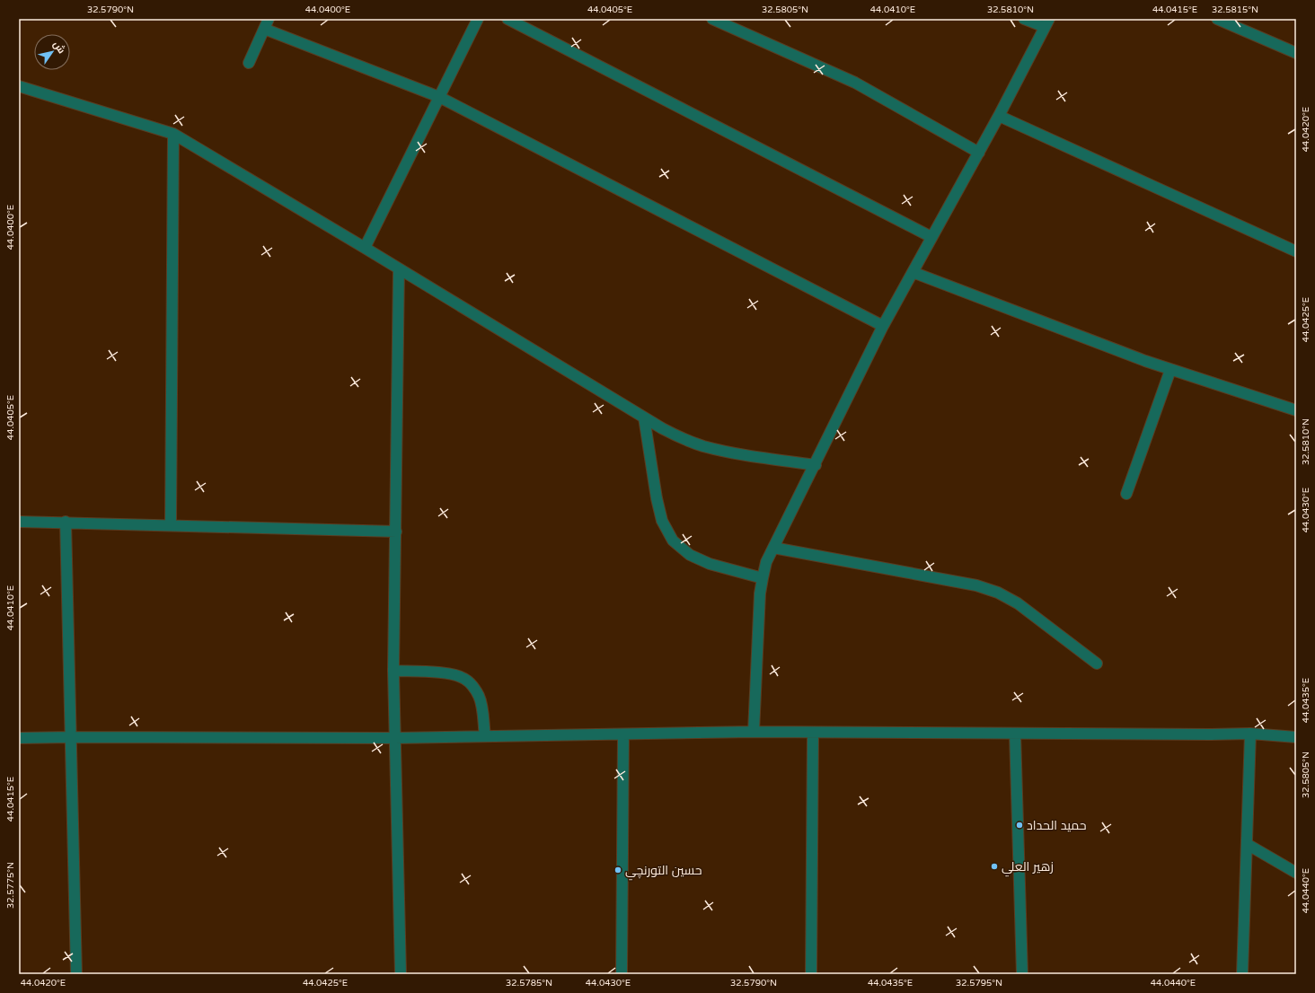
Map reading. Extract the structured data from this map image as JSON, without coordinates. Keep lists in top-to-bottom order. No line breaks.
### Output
{"places":["حميد الحداد","زهير العلي","حسين التورنچي"],"north":"top right","coordinates":["32.5790°N","44.0400°E","44.0405°E","32.5805°N","44.0410°E","32.5810°N","44.0415°E","32.5815°N","44.0420°E","44.0425°E","44.0430°E","44.0435°E","32.5775°N","44.0440°E","32.5785°N","32.5795°N"]}
